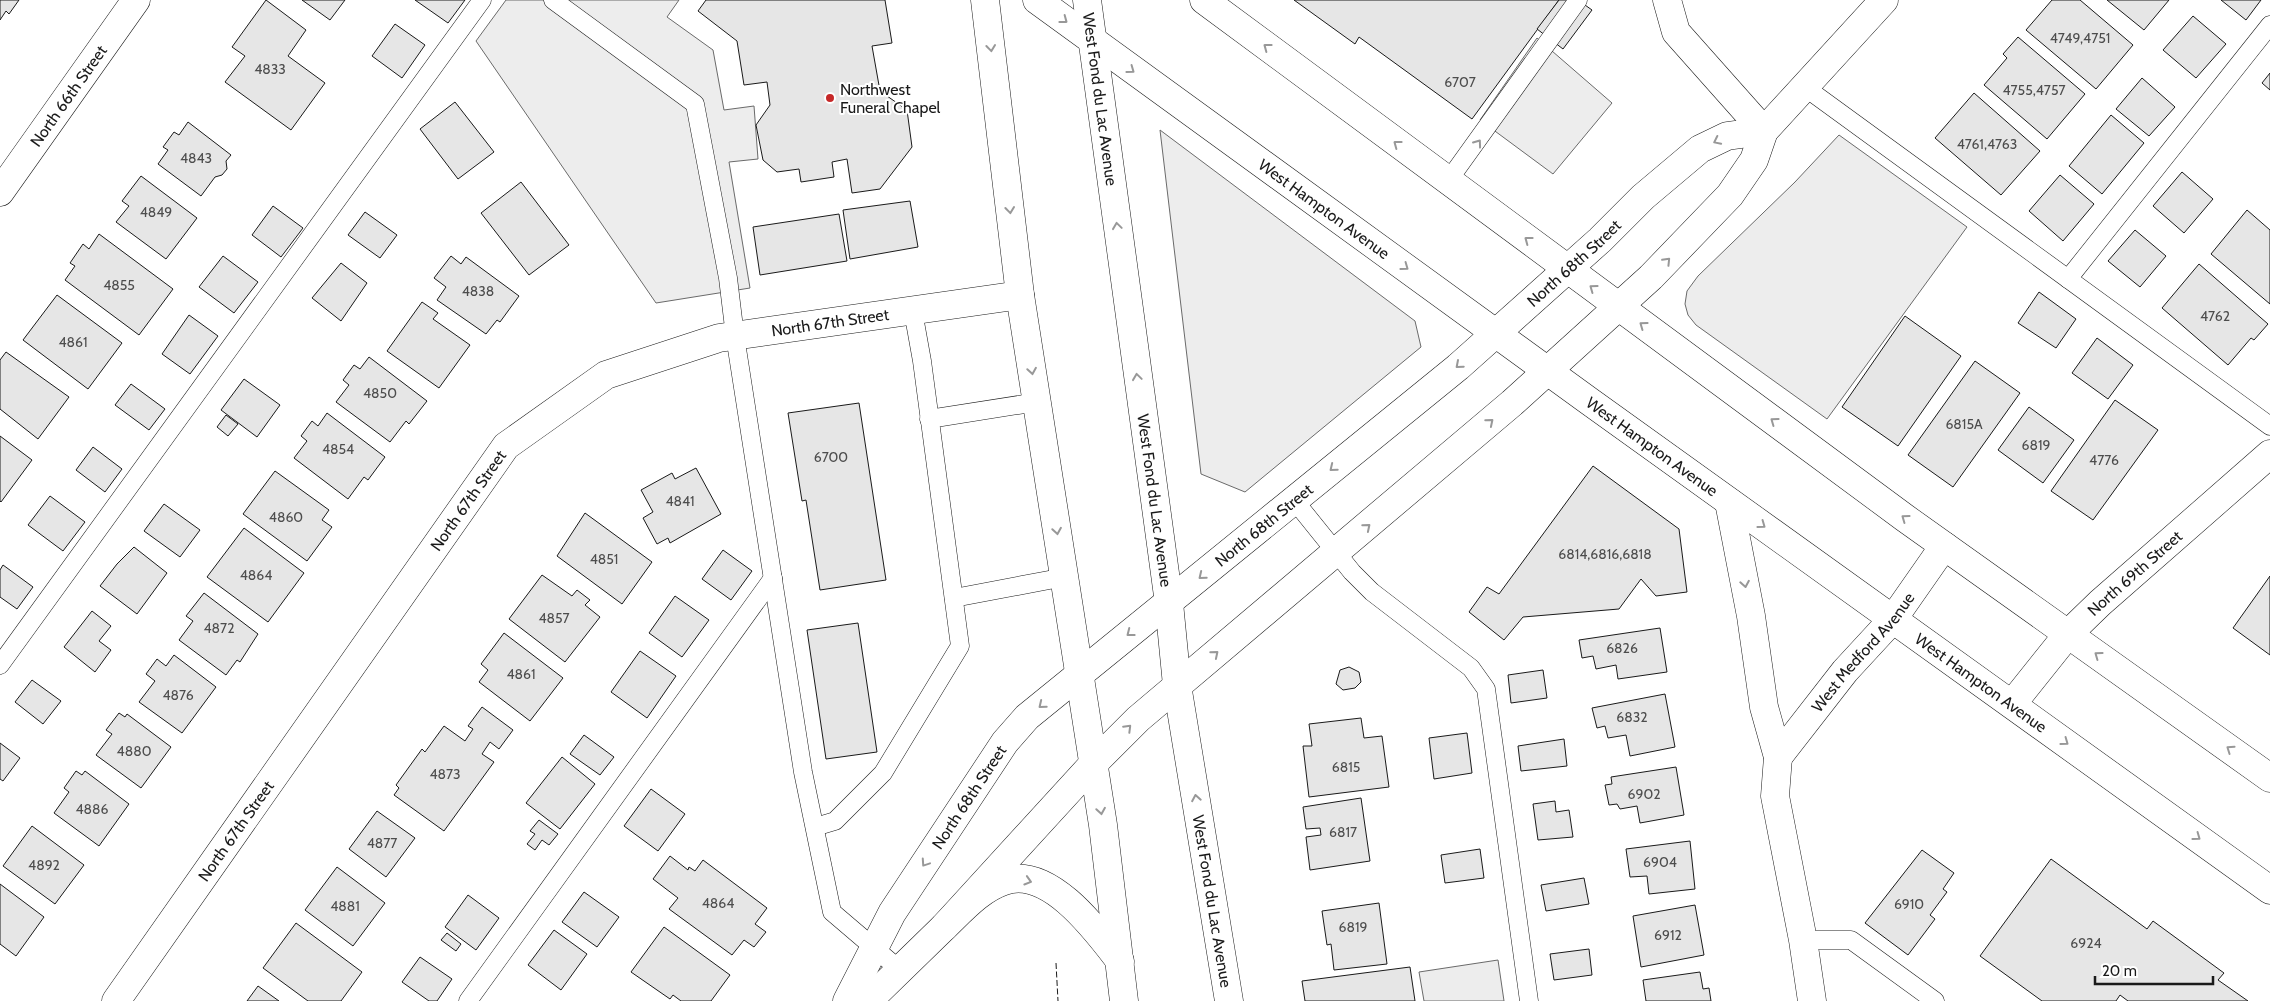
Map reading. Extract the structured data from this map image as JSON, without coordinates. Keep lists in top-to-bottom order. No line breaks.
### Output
{"streets":{"street":["North 66th Street","West Fond du Lac Avenue","West Hampton Avenue","North 68th Street","North 67th Street","North 69th Street","West Medford Avenue"]},"crossings":[["West Fond du Lac Avenue","West Hampton Avenue"],["West Fond du Lac Avenue","North 68th Street"],["West Hampton Avenue","North 68th Street"],["West Hampton Avenue","North 69th Street"],["West Hampton Avenue","West Medford Avenue"]],"places":["Northwest Funeral Chapel"],"house_numbers":["4749,4751","4833","6707","4755,4757","4761,4763","4843","4849","4855","4838","4762","4861","4850","6815A","6819","4854","6700","4776","4841","4860","6814,6816,6818","4851","4864","4857","4872","6826","4861","4876","6832","4880","6815","4873","6902","4886","6817","4877","6904","4892","4864","6910","4881","6819","6912","6924"],"scale_bar":"20 m"}
